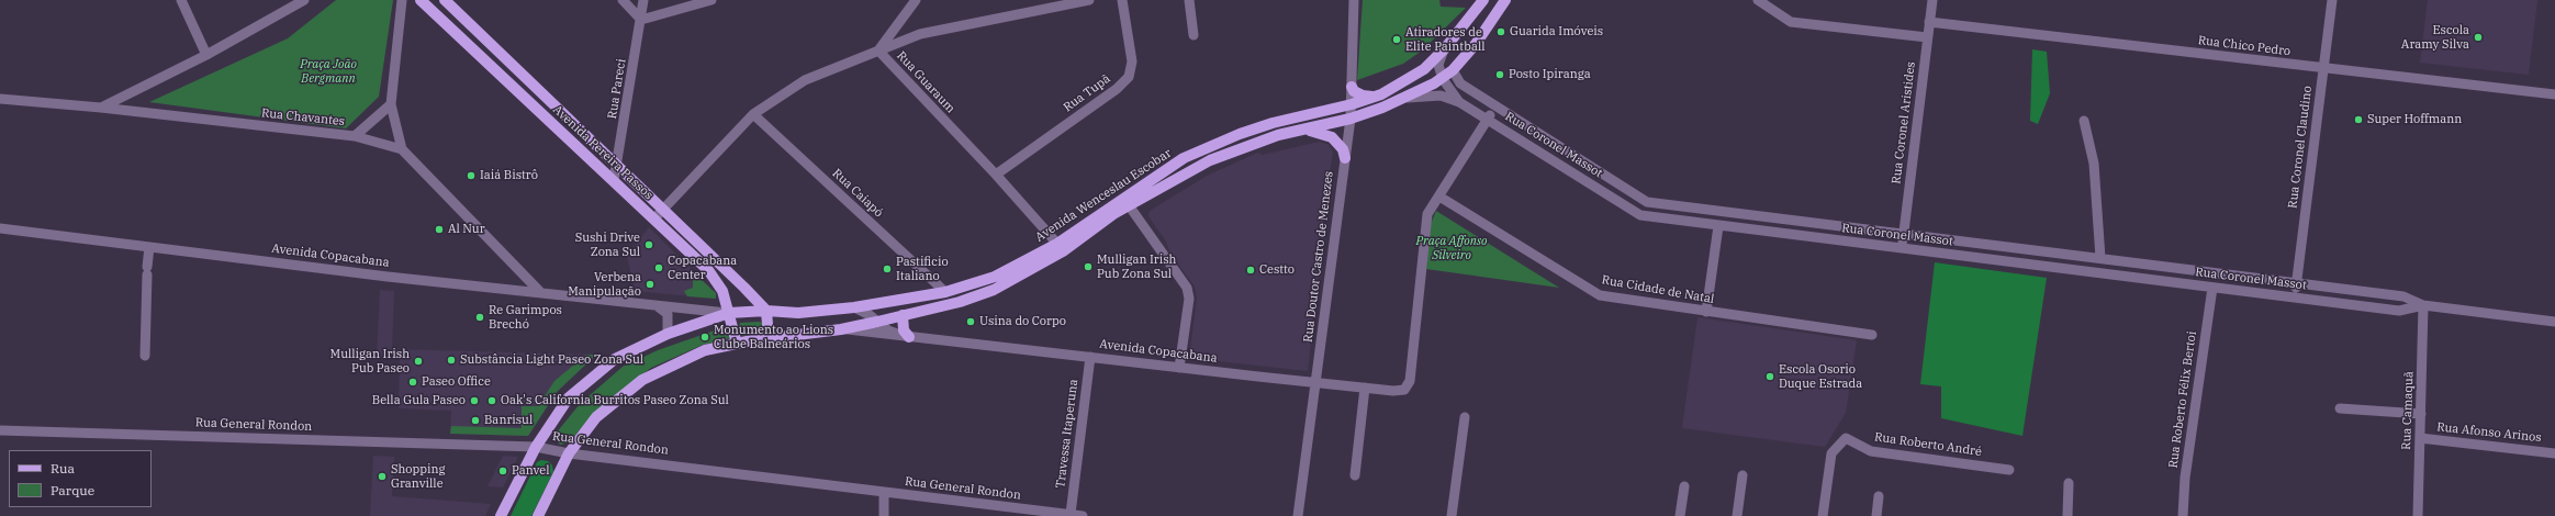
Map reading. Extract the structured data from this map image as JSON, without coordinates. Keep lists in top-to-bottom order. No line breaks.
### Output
{"streets":{"main road":["Avenida Pereira Passos","Avenida Wenceslau Escobar"],"street":["Rua Chico Pedro","Rua Guaraum","Rua Pareci","Rua Tupã","Rua Chavantes","Rua Coronel Aristides","Rua Coronel Massot","Rua Coronel Claudino","Rua Caiapó","Avenida Copacabana","Rua Doutor Castro de Menezes","Rua Cidade de Natal","Rua Roberto Félix Bertoi","Rua Camaquã","Rua General Rondon","Rua Afonso Arinos","Travessa Itaperuna","Rua Roberto André"]},"crossings":[["Rua Chico Pedro","Rua Coronel Aristides"],["Rua Chico Pedro","Rua Coronel Claudino"],["Rua Guaraum","Rua Tupã"],["Rua Guaraum","Avenida Pereira Passos"],["Rua Guaraum","Rua Caiapó"],["Rua Guaraum","Avenida Wenceslau Escobar"],["Rua Pareci","Avenida Pereira Passos"],["Rua Chavantes","Avenida Copacabana"],["Rua Coronel Aristides","Rua Coronel Massot"],["Rua Coronel Massot","Rua Coronel Claudino"],["Rua Coronel Massot","Avenida Wenceslau Escobar"],["Rua Coronel Massot","Rua Roberto Félix Bertoi"],["Rua Coronel Massot","Rua Camaquã"],["Avenida Pereira Passos","Avenida Wenceslau Escobar"],["Avenida Pereira Passos","Avenida Copacabana"],["Rua Caiapó","Avenida Wenceslau Escobar"],["Avenida Wenceslau Escobar","Avenida Copacabana"],["Avenida Wenceslau Escobar","Rua Doutor Castro de Menezes"],["Avenida Wenceslau Escobar","Rua General Rondon"],["Avenida Copacabana","Rua Doutor Castro de Menezes"],["Avenida Copacabana","Rua Cidade de Natal"],["Avenida Copacabana","Travessa Itaperuna"],["Rua Camaquã","Rua Afonso Arinos"],["Rua General Rondon","Travessa Itaperuna"]],"parks":["Praça João Bergmann","Praça Affonso Silveiro"],"places":["Guarida Imóveis","Escola Aramy Silva","Atiradores de Elite Paintball","Posto Ipiranga","Super Hoffmann","Iaiá Bistrô","Al Nur","Sushi Drive Zona Sul","Mulligan Irish Pub Zona Sul","Copacabana Center","Pastificio Italiano","Cestto","Verbena Manipulação","Re Garimpos Brechó","Usina do Corpo","Monumento ao Lions Clube Balneários","Substância Light Paseo Zona Sul","Mulligan Irish Pub Paseo","Escola Osorio Duque Estrada","Paseo Office","Bella Gula Paseo","Oak's California Burritos Paseo Zona Sul","Banrisul","Panvel","Shopping Granville"],"legend":["Rua","Parque"]}
